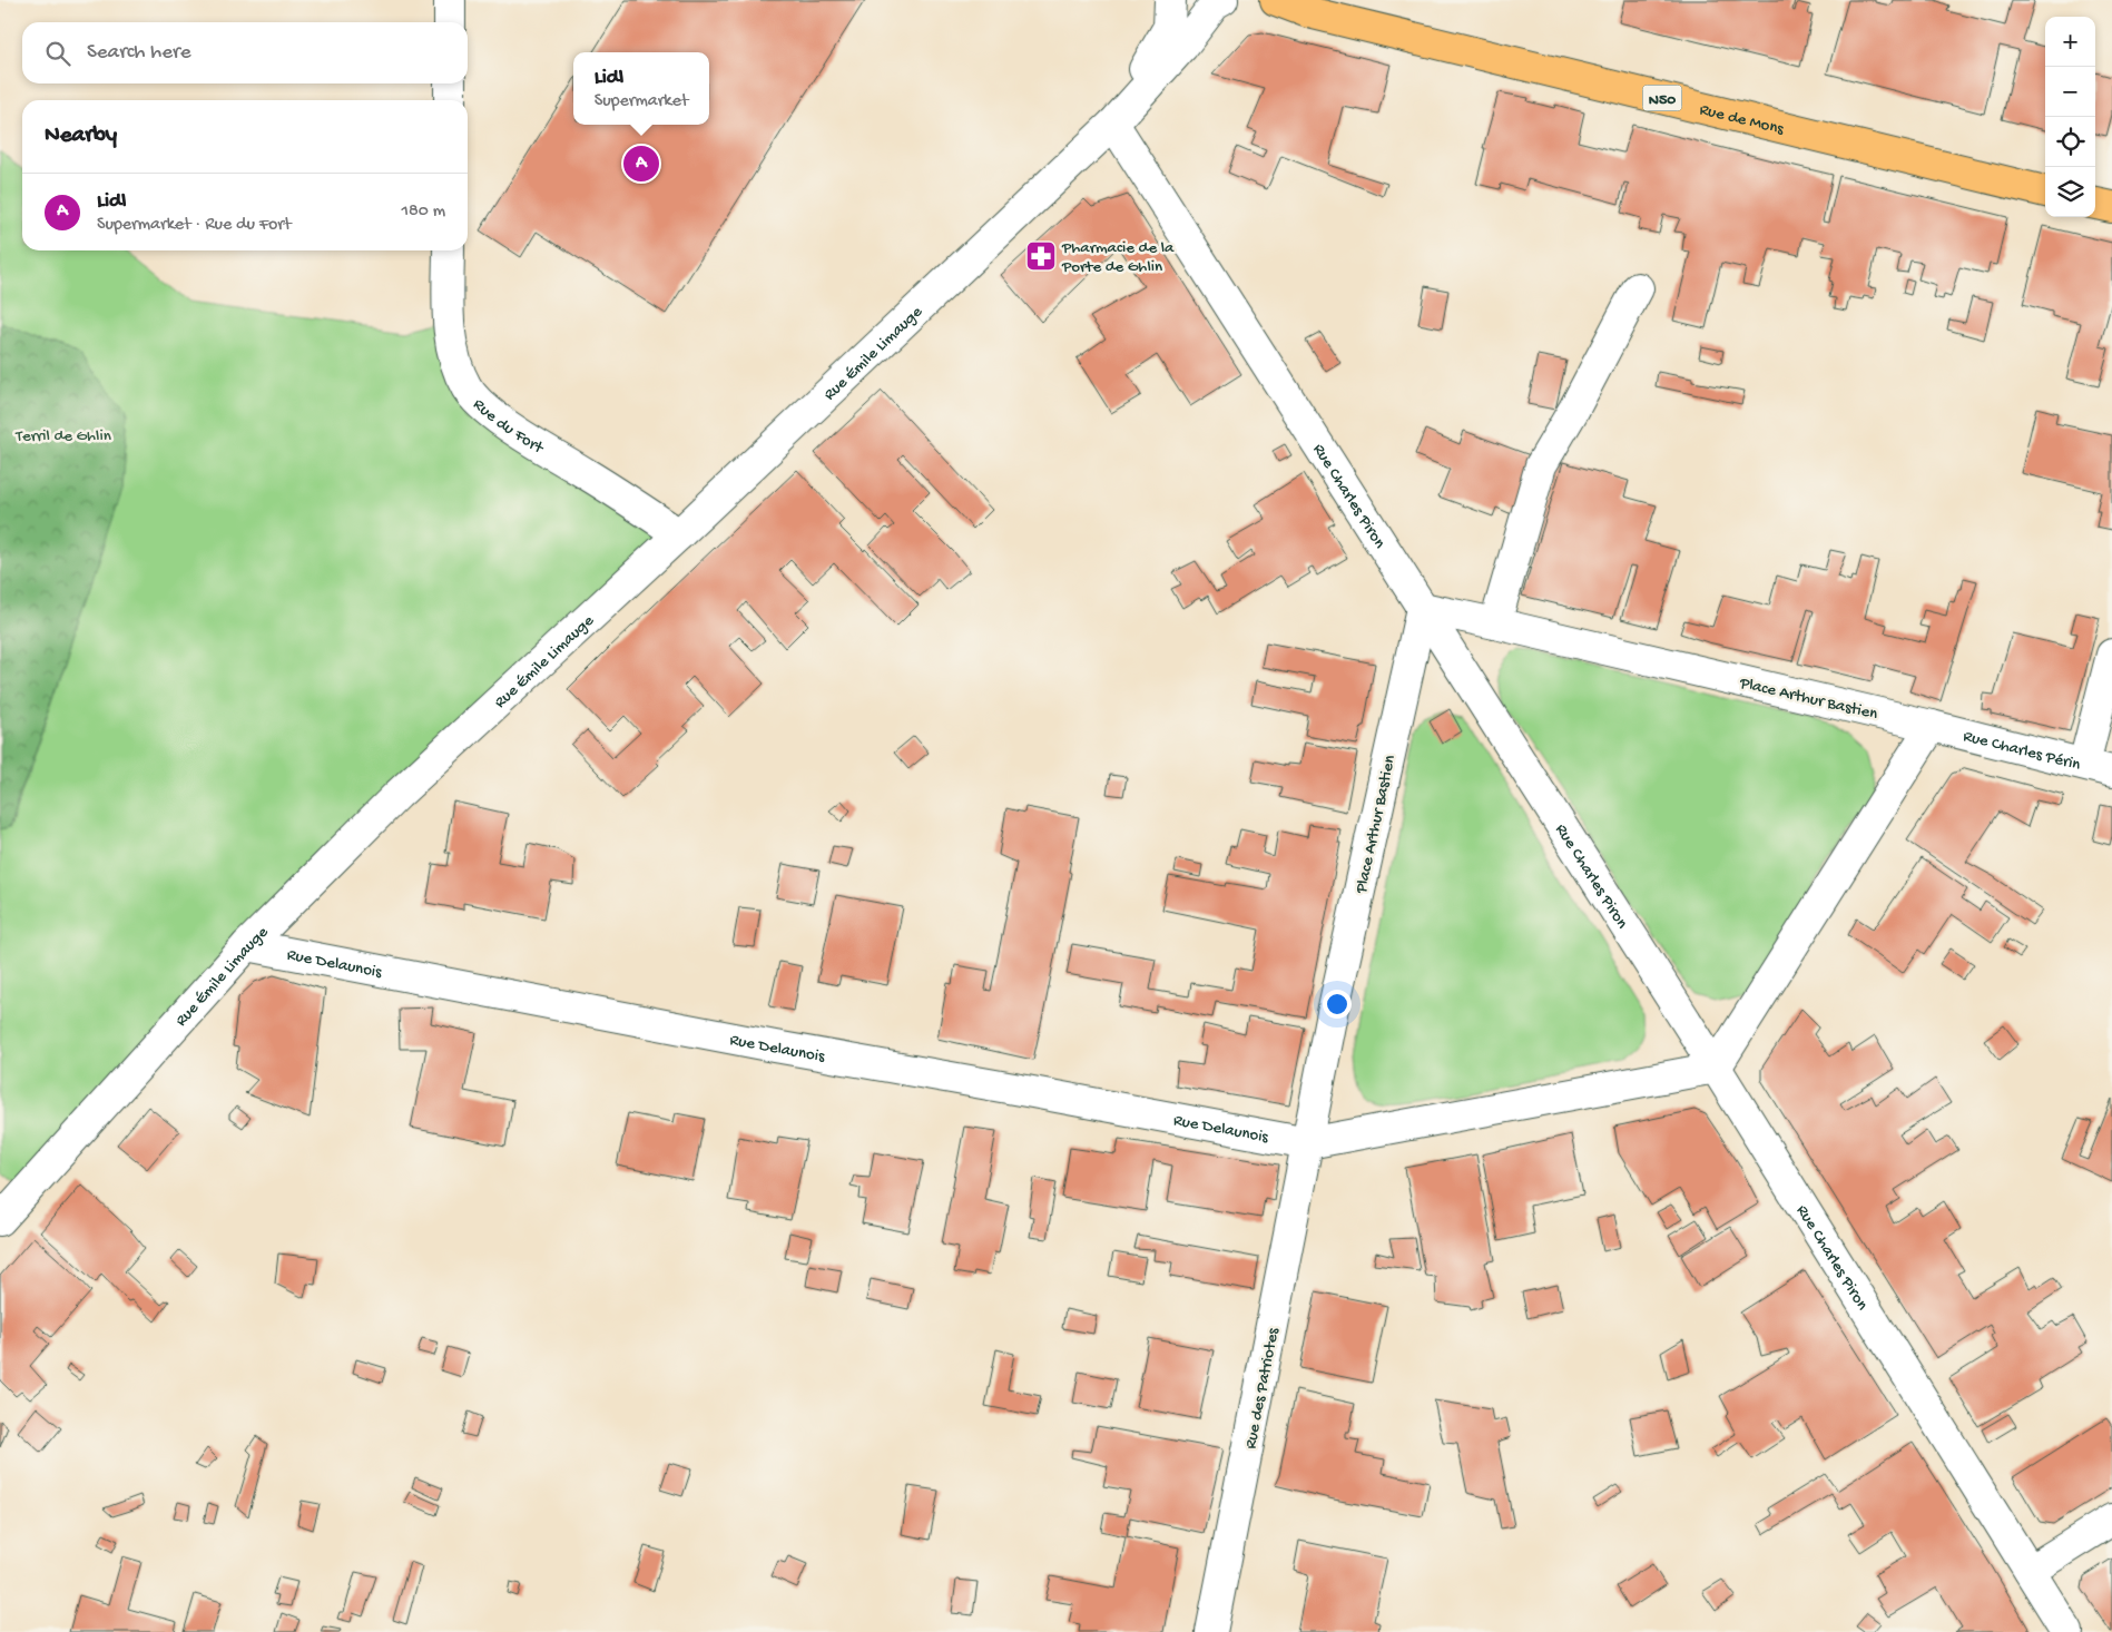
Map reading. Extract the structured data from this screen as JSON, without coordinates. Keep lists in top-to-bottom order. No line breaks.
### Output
{"streets":{"main road":["N50","Rue de Mons"],"street":["Rue Émile Limauge","Rue du Fort","Rue Charles Piron","Place Arthur Bastien","Rue Charles Périn","Rue Delaunois","Rue des Patriotes"]},"crossings":[["Rue Émile Limauge","Rue du Fort"],["Rue Émile Limauge","Rue Charles Piron"],["Rue Émile Limauge","Rue Delaunois"],["Rue Charles Piron","Place Arthur Bastien"],["Place Arthur Bastien","Rue Charles Périn"],["Place Arthur Bastien","Rue Delaunois"],["Place Arthur Bastien","Rue des Patriotes"],["Rue Delaunois","Rue des Patriotes"]],"parks":["Terril de Ghlin"],"places":{"pharmacy":["Pharmacie de la Porte de Ghlin"]},"page":{"map_buttons":["+","−"],"search":"Search here","popup":["Lidl","Supermarket"],"heading":"Nearby","pins":"A","list":[{"mark":"A","name":"Lidl","note":"Supermarket · Rue du Fort","value":"180 m"}]}}
